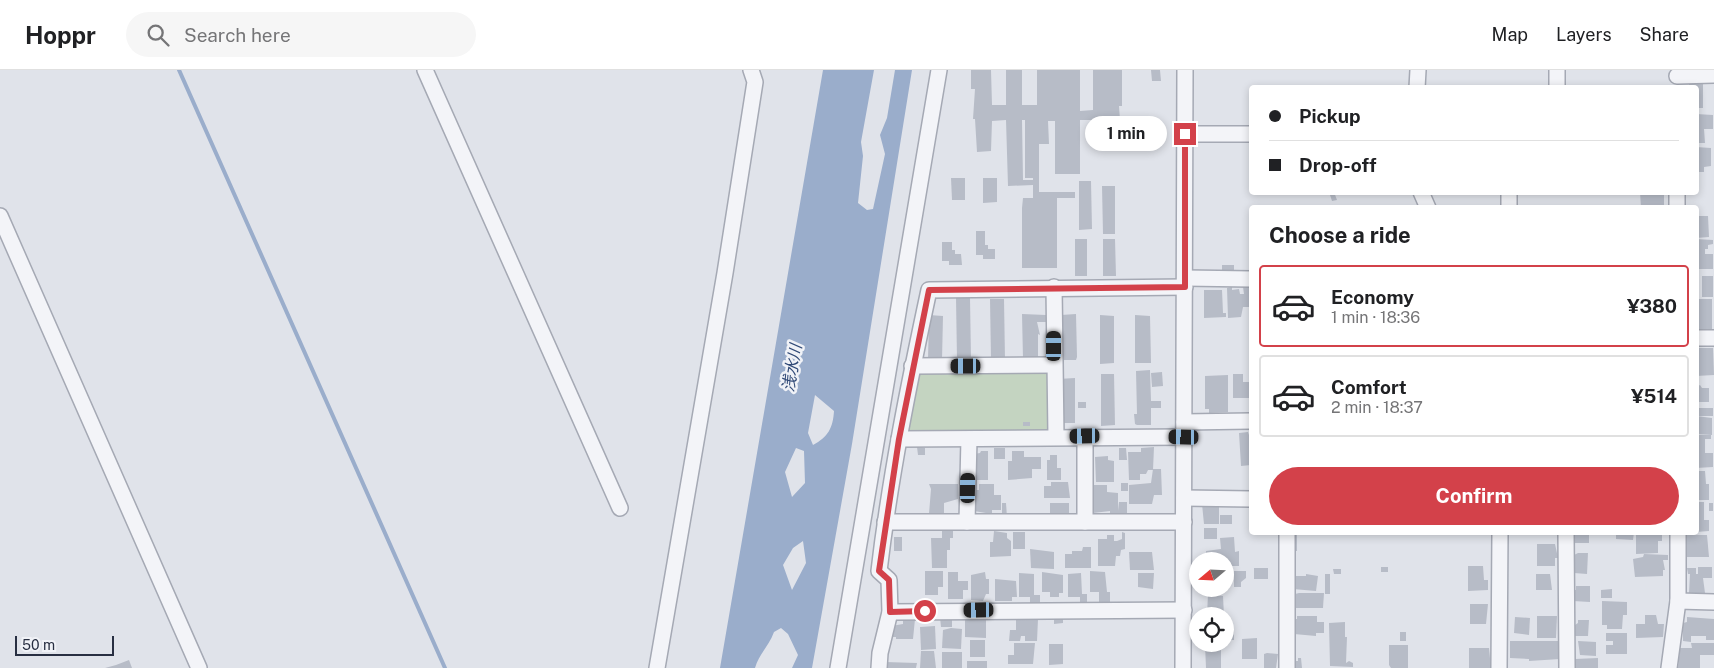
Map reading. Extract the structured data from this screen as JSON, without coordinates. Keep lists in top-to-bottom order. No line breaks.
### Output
{"water":["浅水川"],"scale_bar":"50 m","north":"left","page":{"header":"Hoppr","search":"Search here","nav":["Map","Layers","Share"],"banner":["Pickup","Drop-off"],"bubble":"1 min","heading":"Choose a ride","list":[{"name":"Economy","note":"1 min · 18:36","value":"¥380"},{"name":"Comfort","note":"2 min · 18:37","value":"¥514"}],"buttons":"Confirm","scale":"50 m"}}
